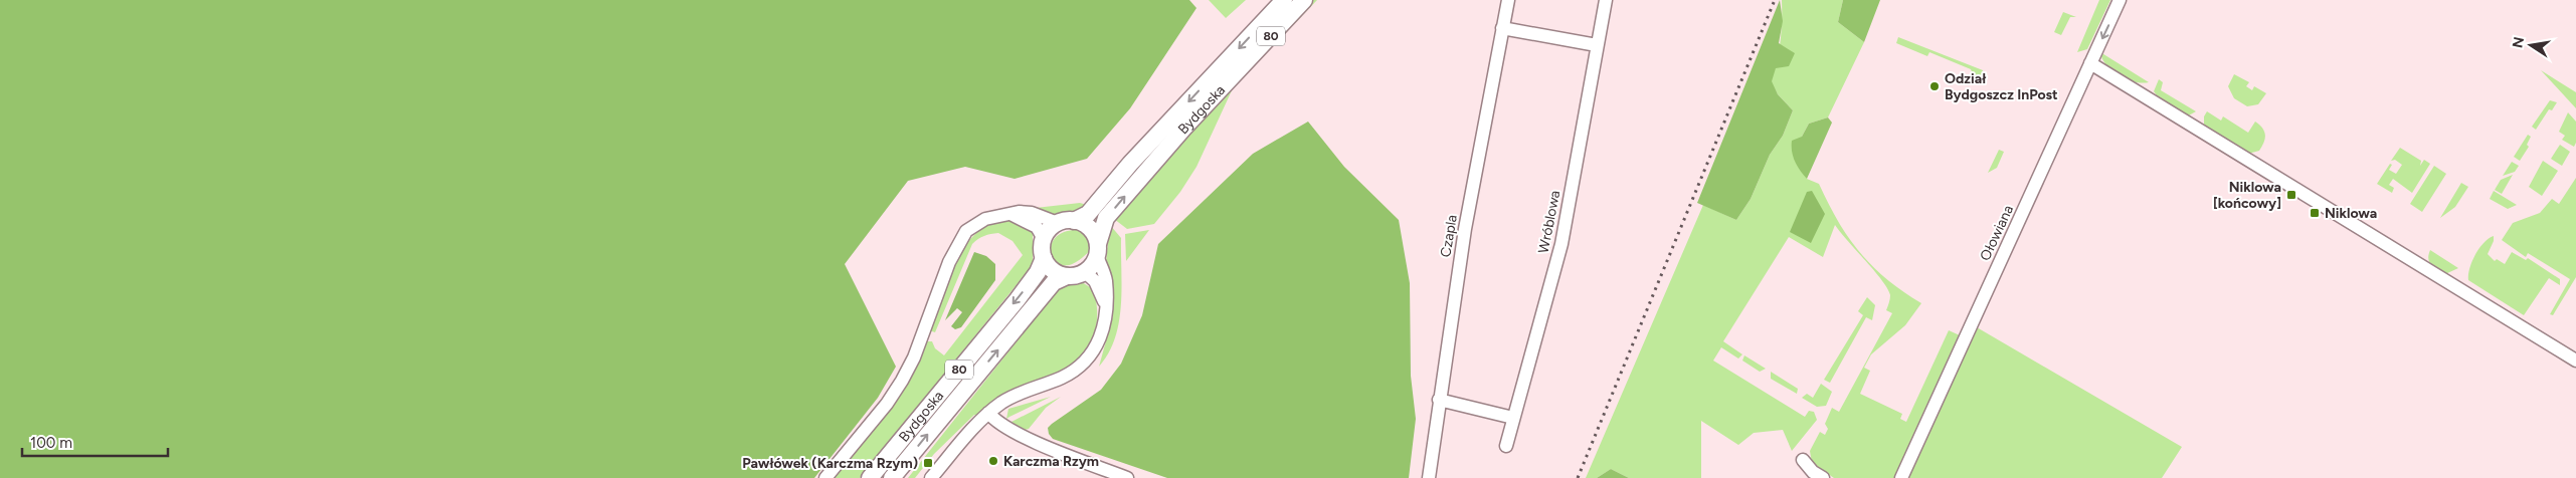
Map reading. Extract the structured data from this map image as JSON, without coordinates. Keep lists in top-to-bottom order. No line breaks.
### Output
{"streets":{"main road":["80","Bydgoska"],"street":["Wróblowa","Ołowiana","Czapla"]},"crossings":[["80","Bydgoska"]],"places":{"other":["Odział Bydgoszcz InPost","Karczma Rzym"],"transit":["Niklowa [końcowy]","Niklowa","Pawłówek (Karczma Rzym)"]},"scale_bar":"100 m","north":"left"}
